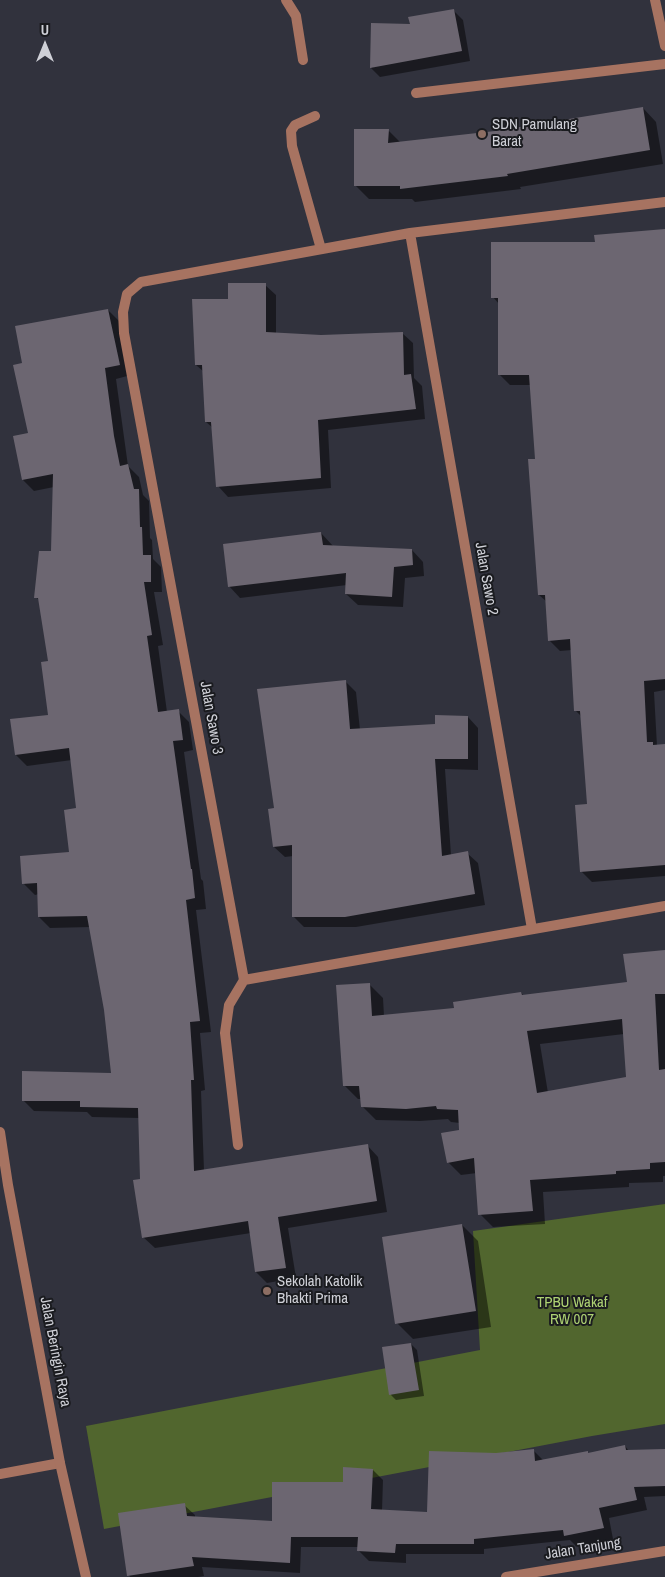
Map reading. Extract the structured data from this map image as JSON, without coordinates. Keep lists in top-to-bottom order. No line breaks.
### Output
{"streets":{"street":["Jalan Sawo 2","Jalan Sawo 3","Jalan Beringin Raya","Jalan Tanjung"]},"parks":["TPBU Wakaf RW 007"],"places":["SDN Pamulang Barat","Sekolah Katolik Bhakti Prima"],"north":"top"}
